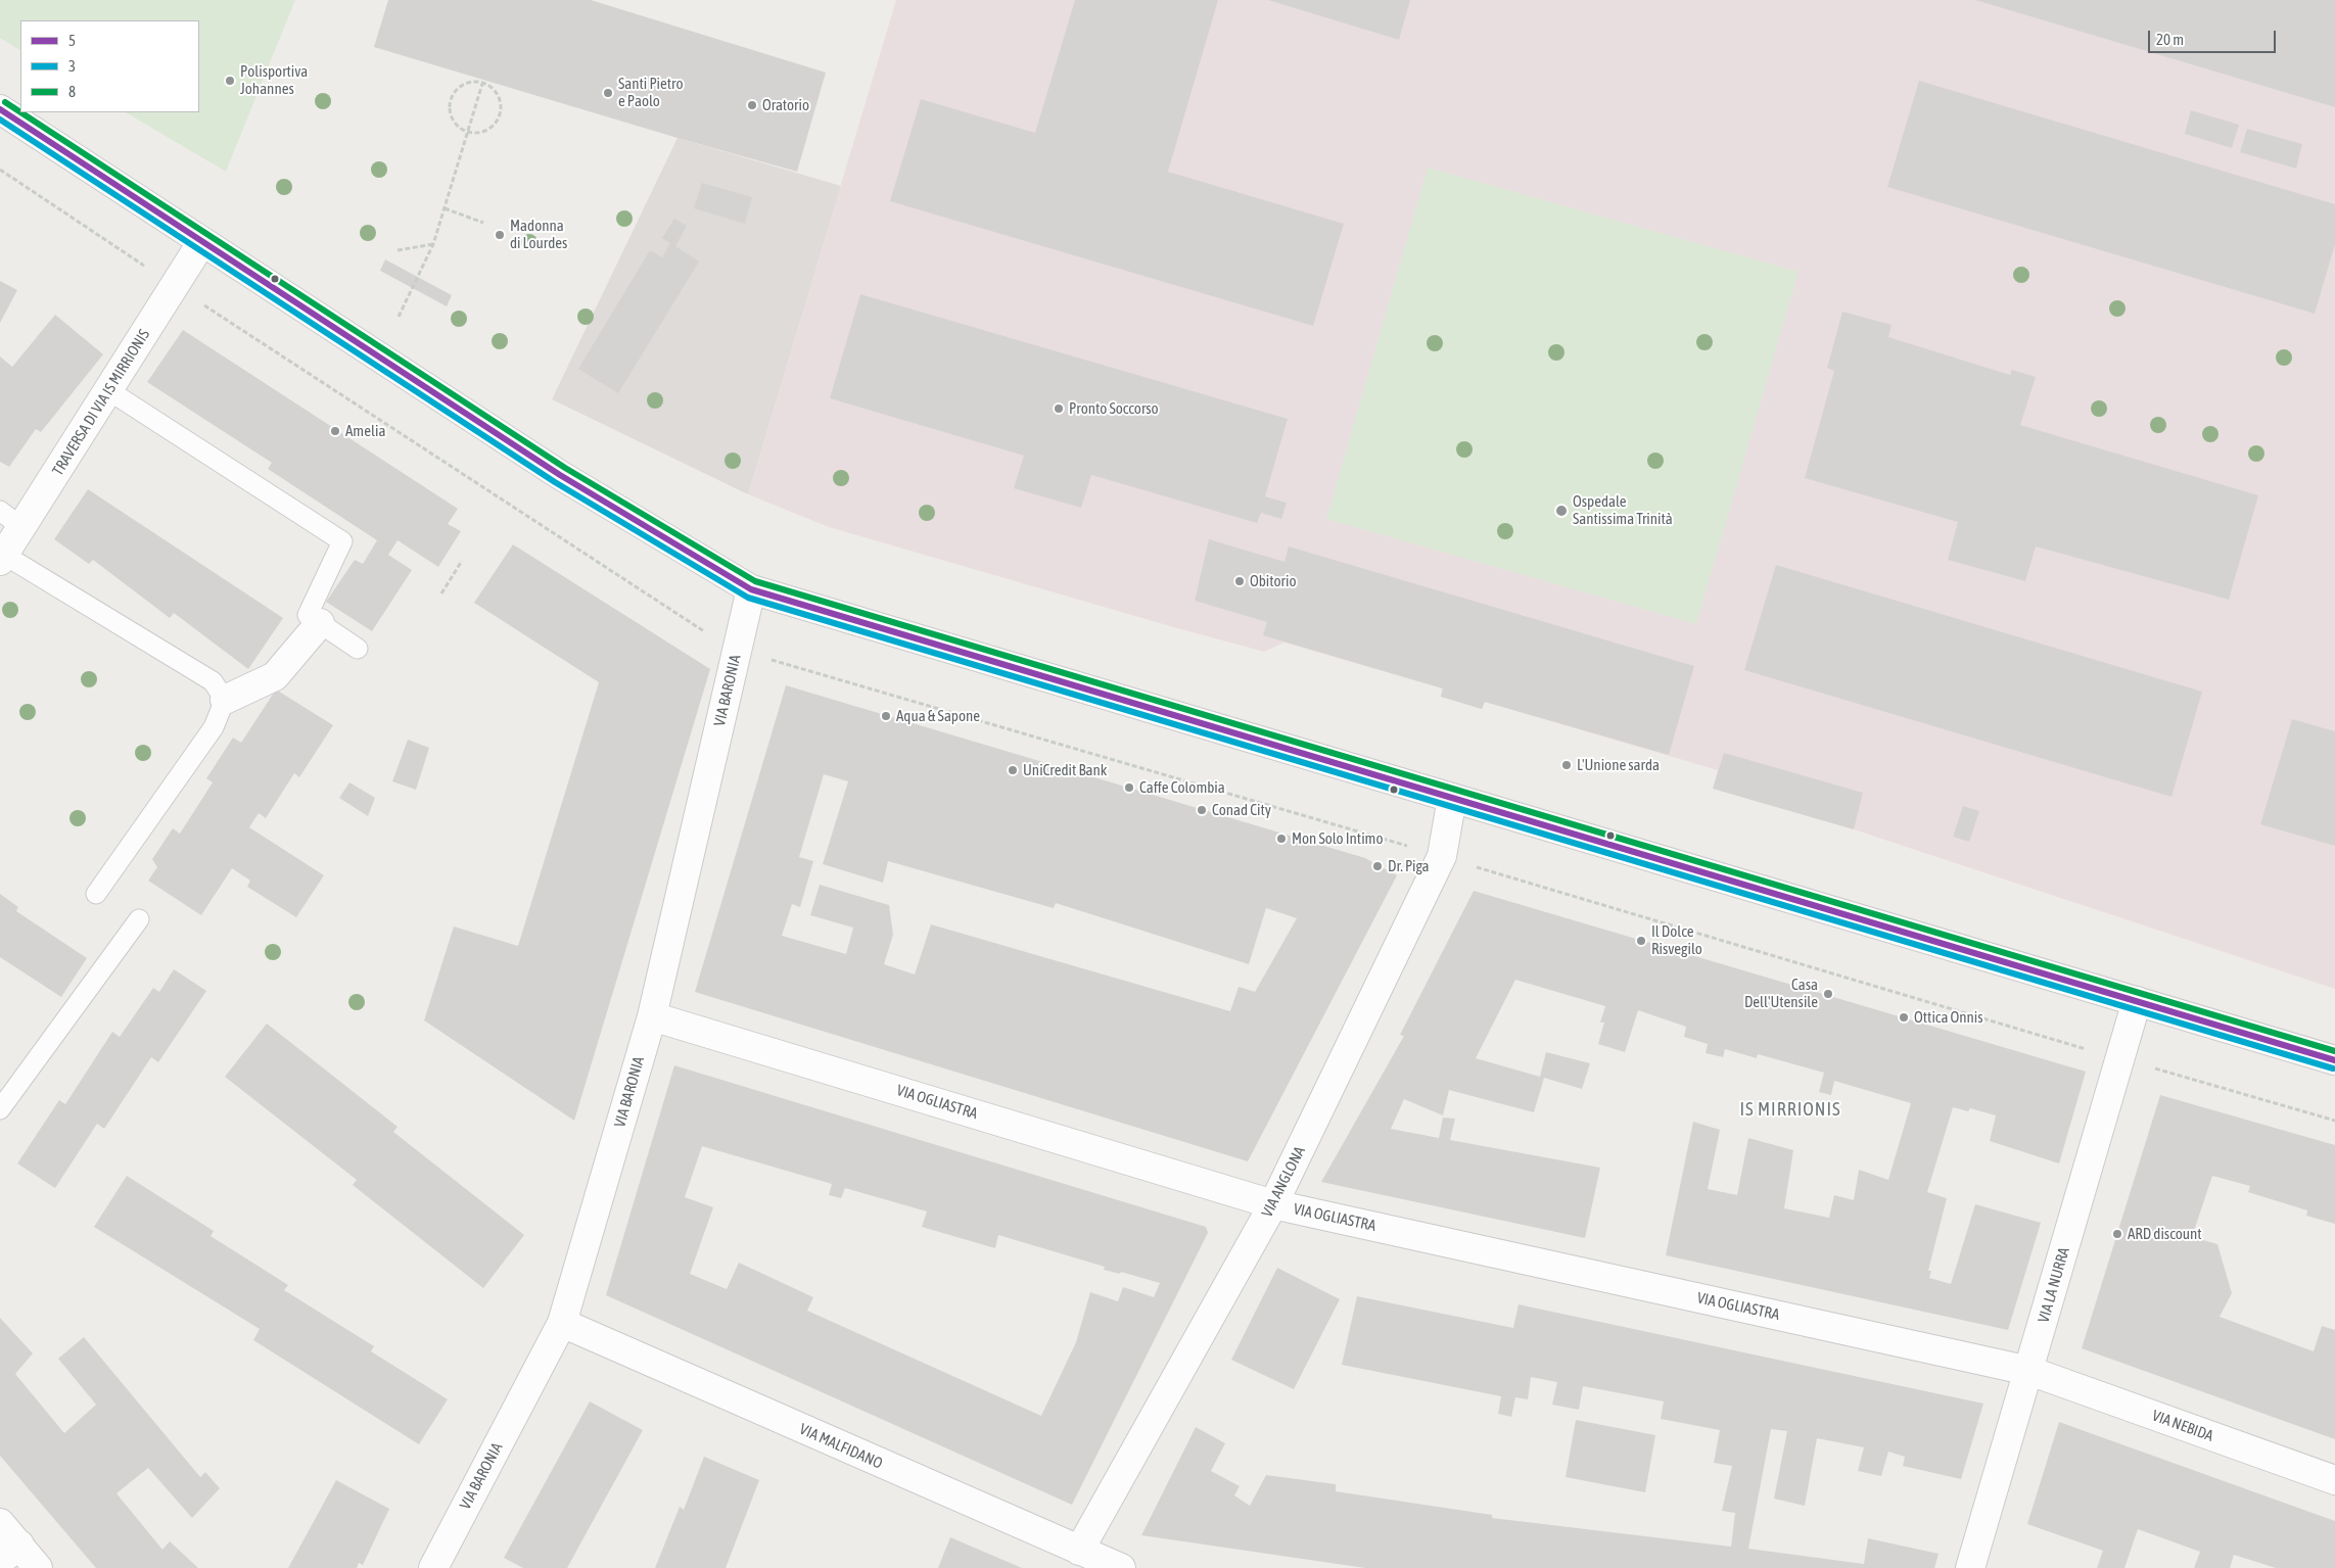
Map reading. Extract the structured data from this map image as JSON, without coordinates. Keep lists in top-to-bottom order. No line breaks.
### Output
{"streets":{"street":["TRAVERSA DI VIA IS MIRRIONIS","VIA BARONIA","VIA OGLIASTRA","VIA ANGLONA","VIA LA NURRA","VIA NEBIDA","VIA MALFIDANO"]},"crossings":[["VIA BARONIA","VIA OGLIASTRA"],["VIA BARONIA","VIA MALFIDANO"],["VIA OGLIASTRA","VIA ANGLONA"],["VIA OGLIASTRA","VIA LA NURRA"],["VIA OGLIASTRA","VIA NEBIDA"],["VIA ANGLONA","VIA MALFIDANO"],["VIA LA NURRA","VIA NEBIDA"]],"districts":["IS MIRRIONIS"],"places":["Polisportiva Johannes","Santi Pietro e Paolo","Oratorio","Madonna di Lourdes","Pronto Soccorso","Amelia","Ospedale Santissima Trinità","Obitorio","Aqua & Sapone","L'Unione sarda","UniCredit Bank","Caffe Colombia","Conad City","Mon Solo Intimo","Dr. Piga","Il Dolce Risvegilo","Casa Dell'Utensile","Ottica Onnis","ARD discount"],"lines":["transit line 8","transit line 5","transit line 3"],"legend":["5","3","8"],"scale_bar":"20 m"}
